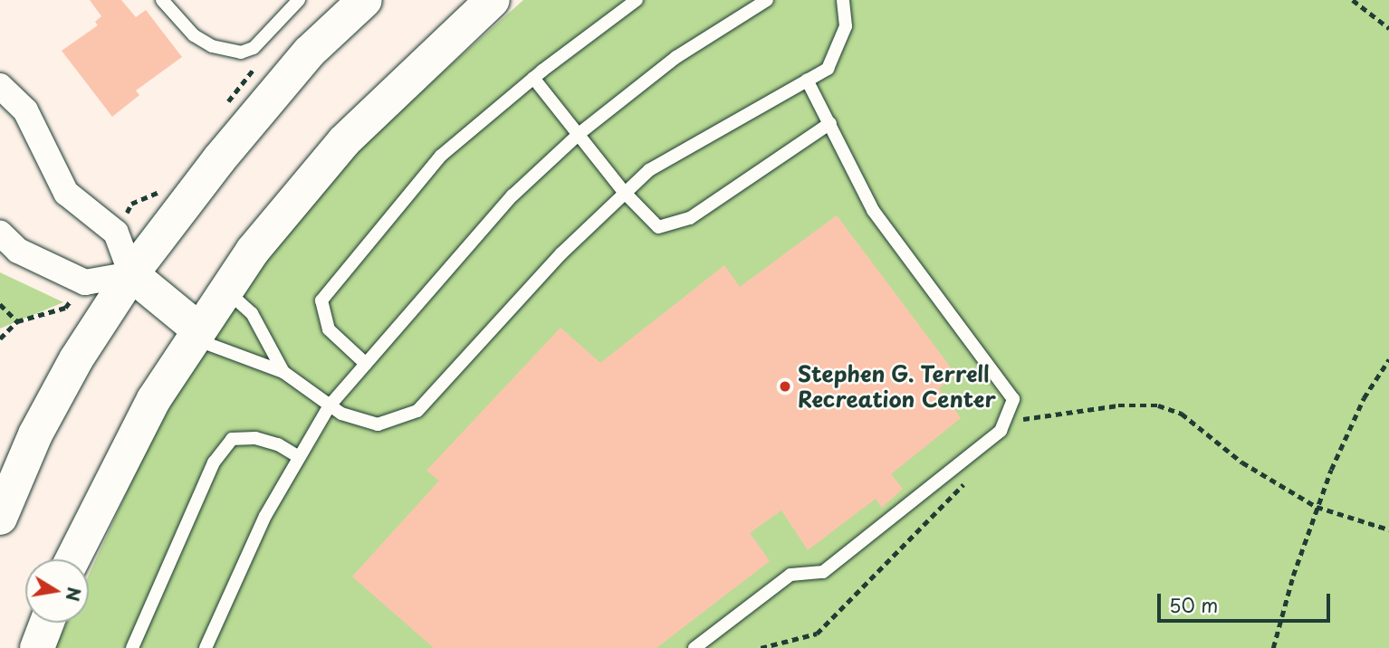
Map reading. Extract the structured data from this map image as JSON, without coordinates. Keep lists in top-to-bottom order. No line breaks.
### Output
{"places":["Stephen G. Terrell Recreation Center"],"scale_bar":"50 m","north":"right"}
